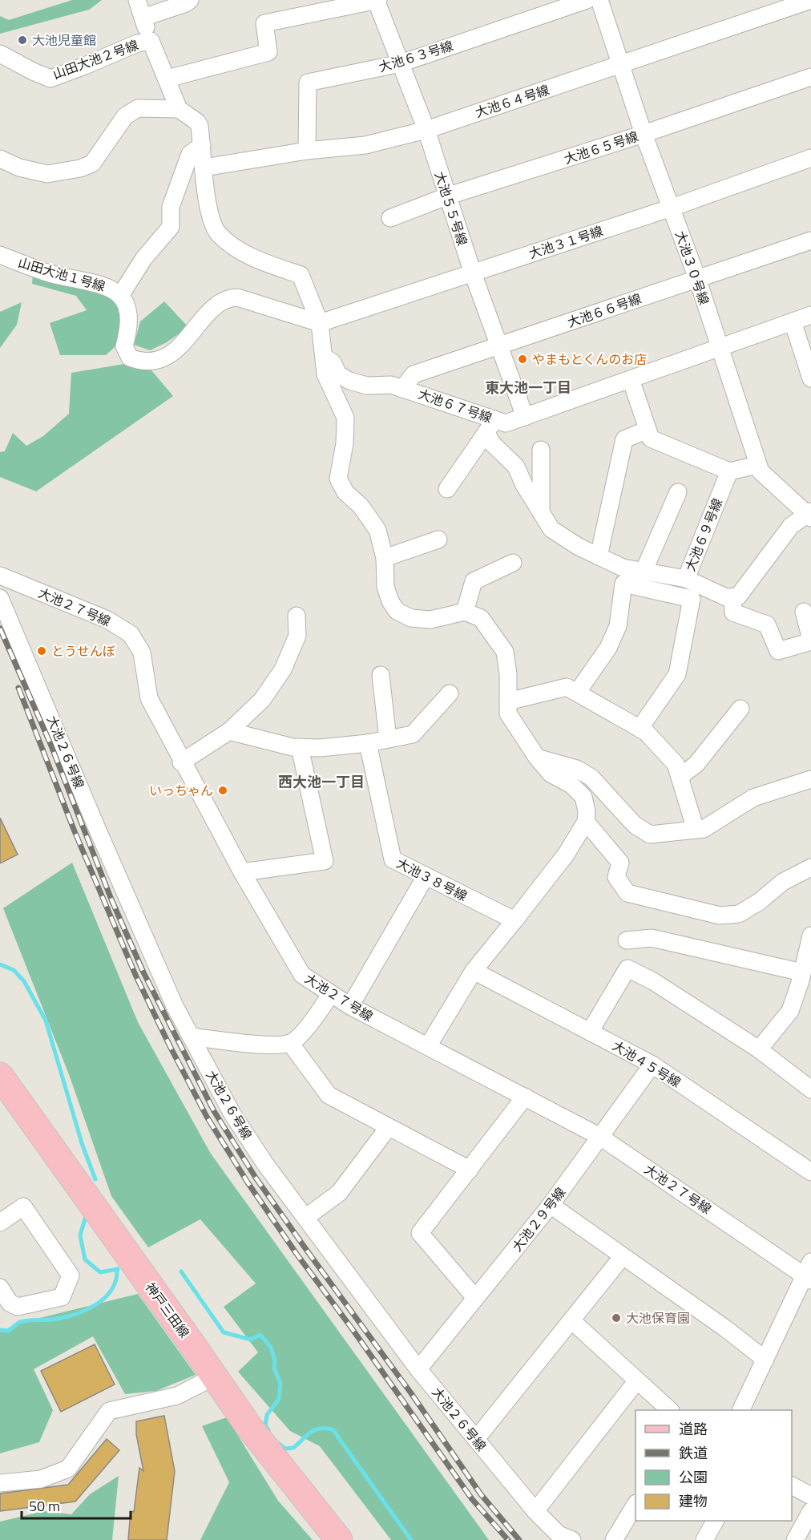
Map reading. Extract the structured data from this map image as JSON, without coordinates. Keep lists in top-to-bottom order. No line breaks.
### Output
{"streets":{"main road":["神戸三田線"],"street":["大池６３号線","山田大池２号線","大池６４号線","大池６５号線","大池５５号線","大池３１号線","大池３０号線","山田大池１号線","大池６６号線","大池６７号線","大池６９号線","大池２７号線","大池２６号線","大池３８号線","大池４５号線","大池２９号線"]},"crossings":[["大池６３号線","大池６４号線"],["大池６３号線","大池５５号線"],["大池６４号線","大池５５号線"],["大池６４号線","大池３０号線"],["大池６５号線","大池５５号線"],["大池６５号線","大池３０号線"],["大池５５号線","大池３１号線"],["大池５５号線","大池６６号線"],["大池５５号線","大池６７号線"],["大池３１号線","大池３０号線"],["大池３１号線","山田大池１号線"],["大池３０号線","大池６６号線"],["大池３０号線","大池６７号線"],["大池６６号線","大池６７号線"],["大池２７号線","大池２９号線"],["大池２６号線","大池２９号線"],["大池４５号線","大池２９号線"]],"districts":["東大池一丁目","西大池一丁目"],"places":["大池児童館","やまもとくんのお店","とうせんぼ","いっちゃん","大池保育園"],"legend":["道路","鉄道","公園","建物"],"scale_bar":"50 m"}
